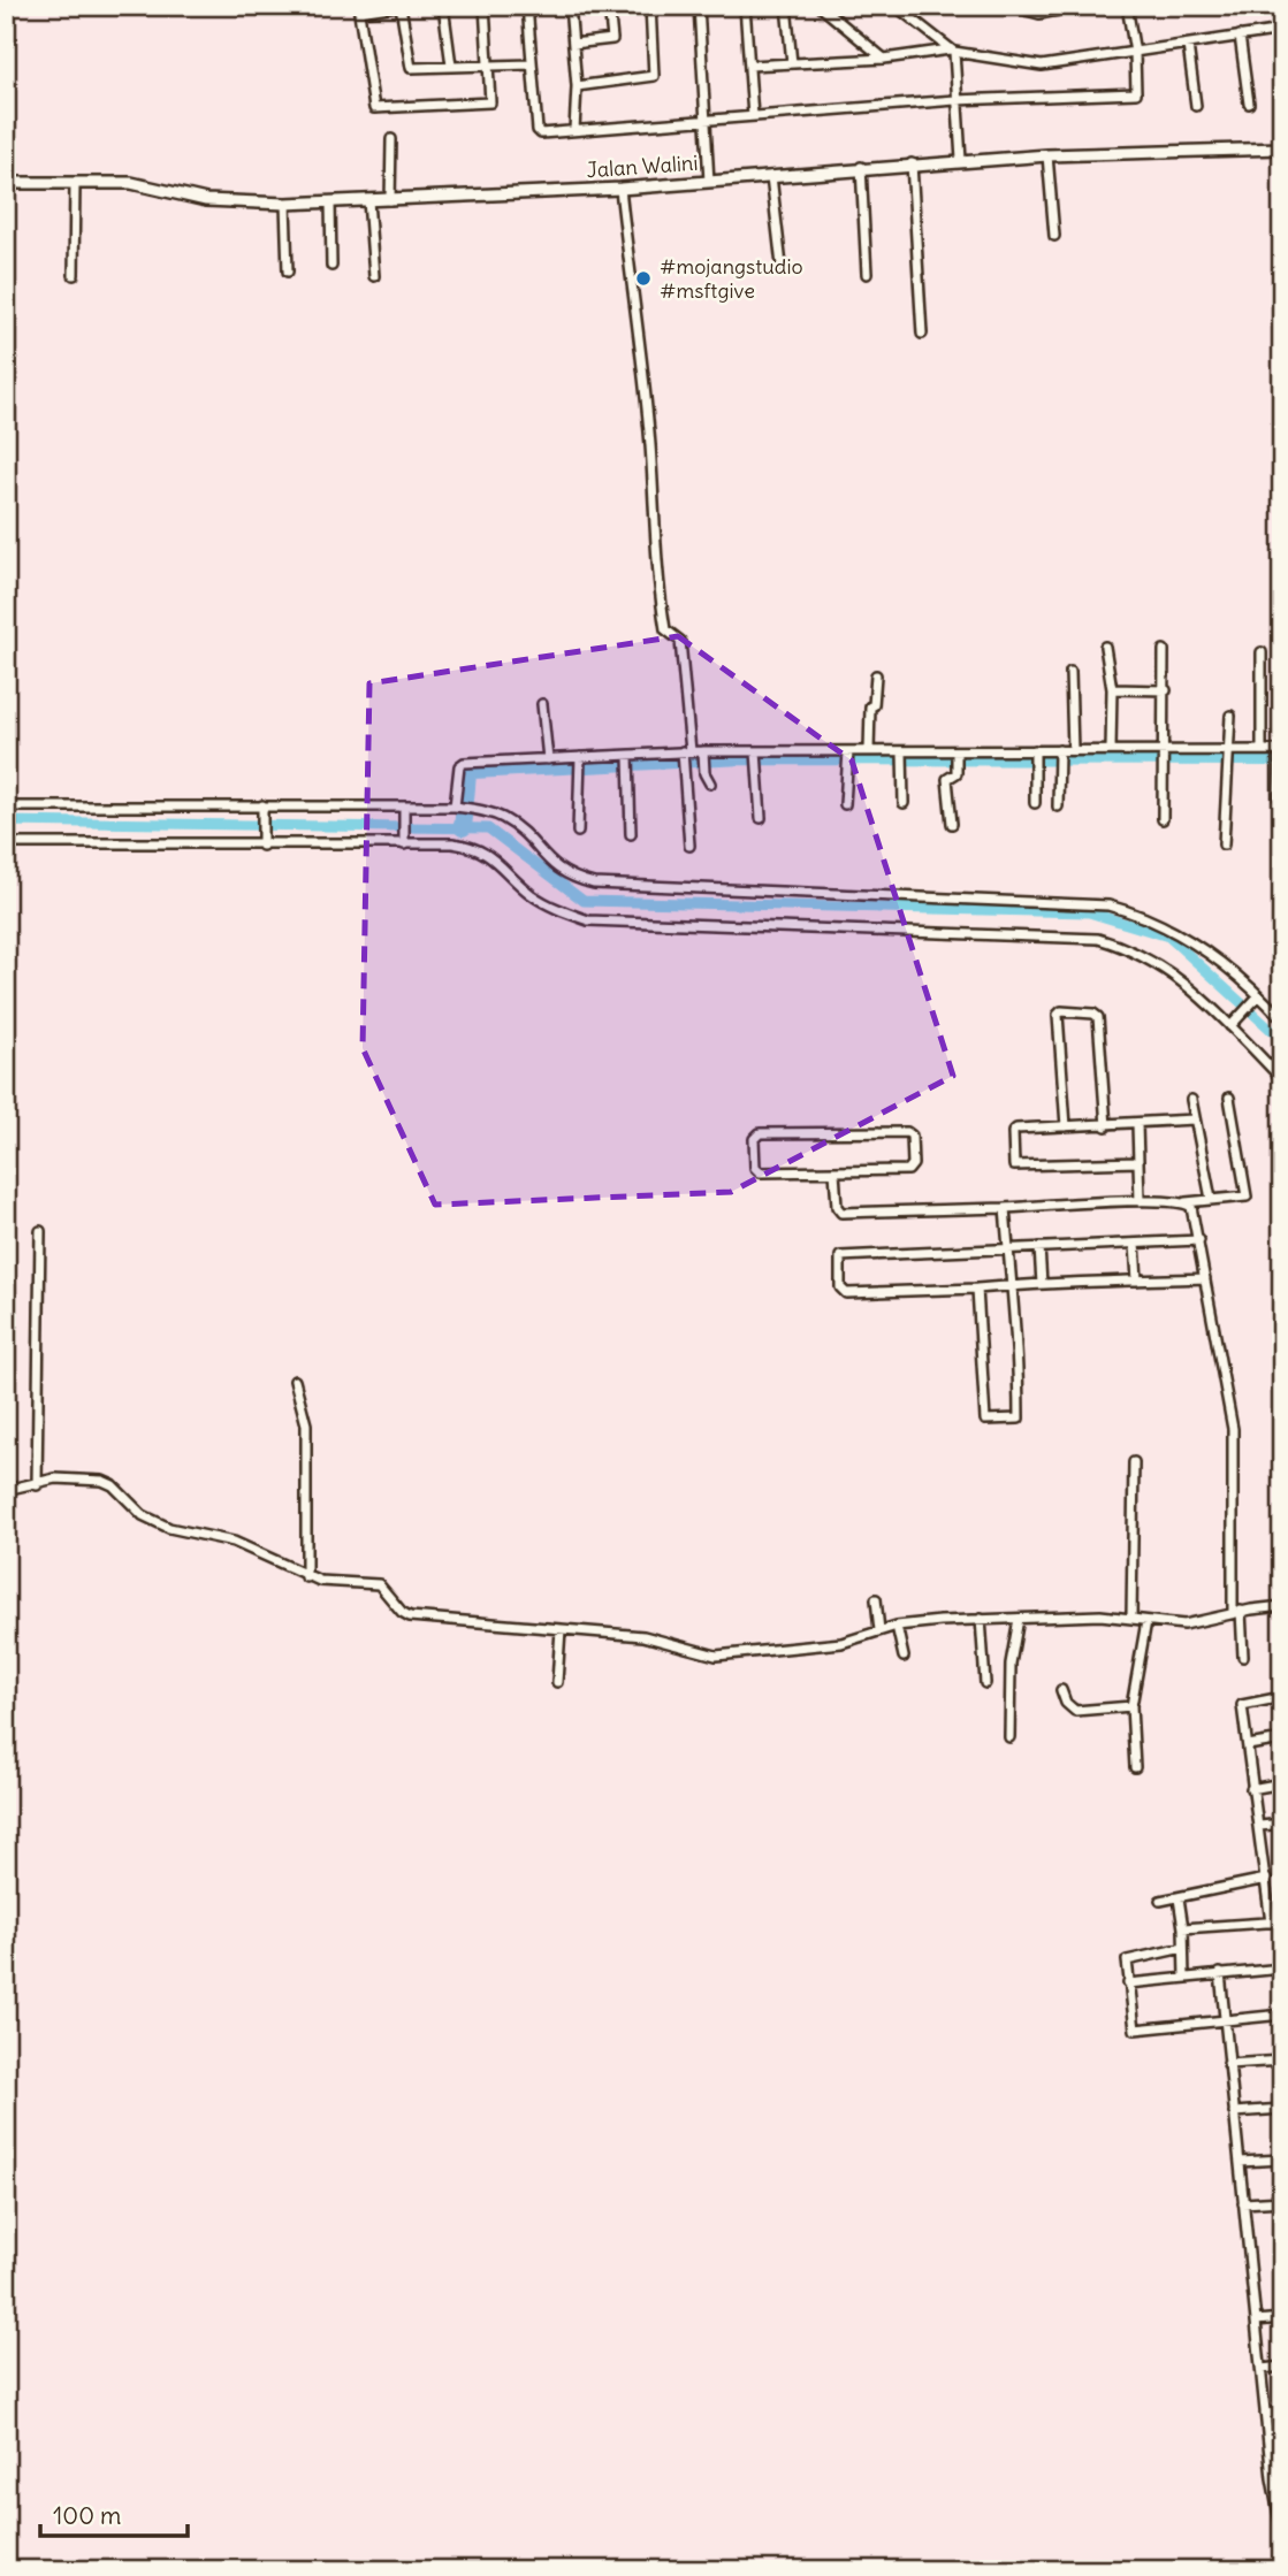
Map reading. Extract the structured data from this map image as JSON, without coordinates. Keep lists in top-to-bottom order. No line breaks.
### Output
{"streets":{"street":["Jalan Walini"]},"places":["#mojangstudio #msftgive"],"scale_bar":"100 m"}
